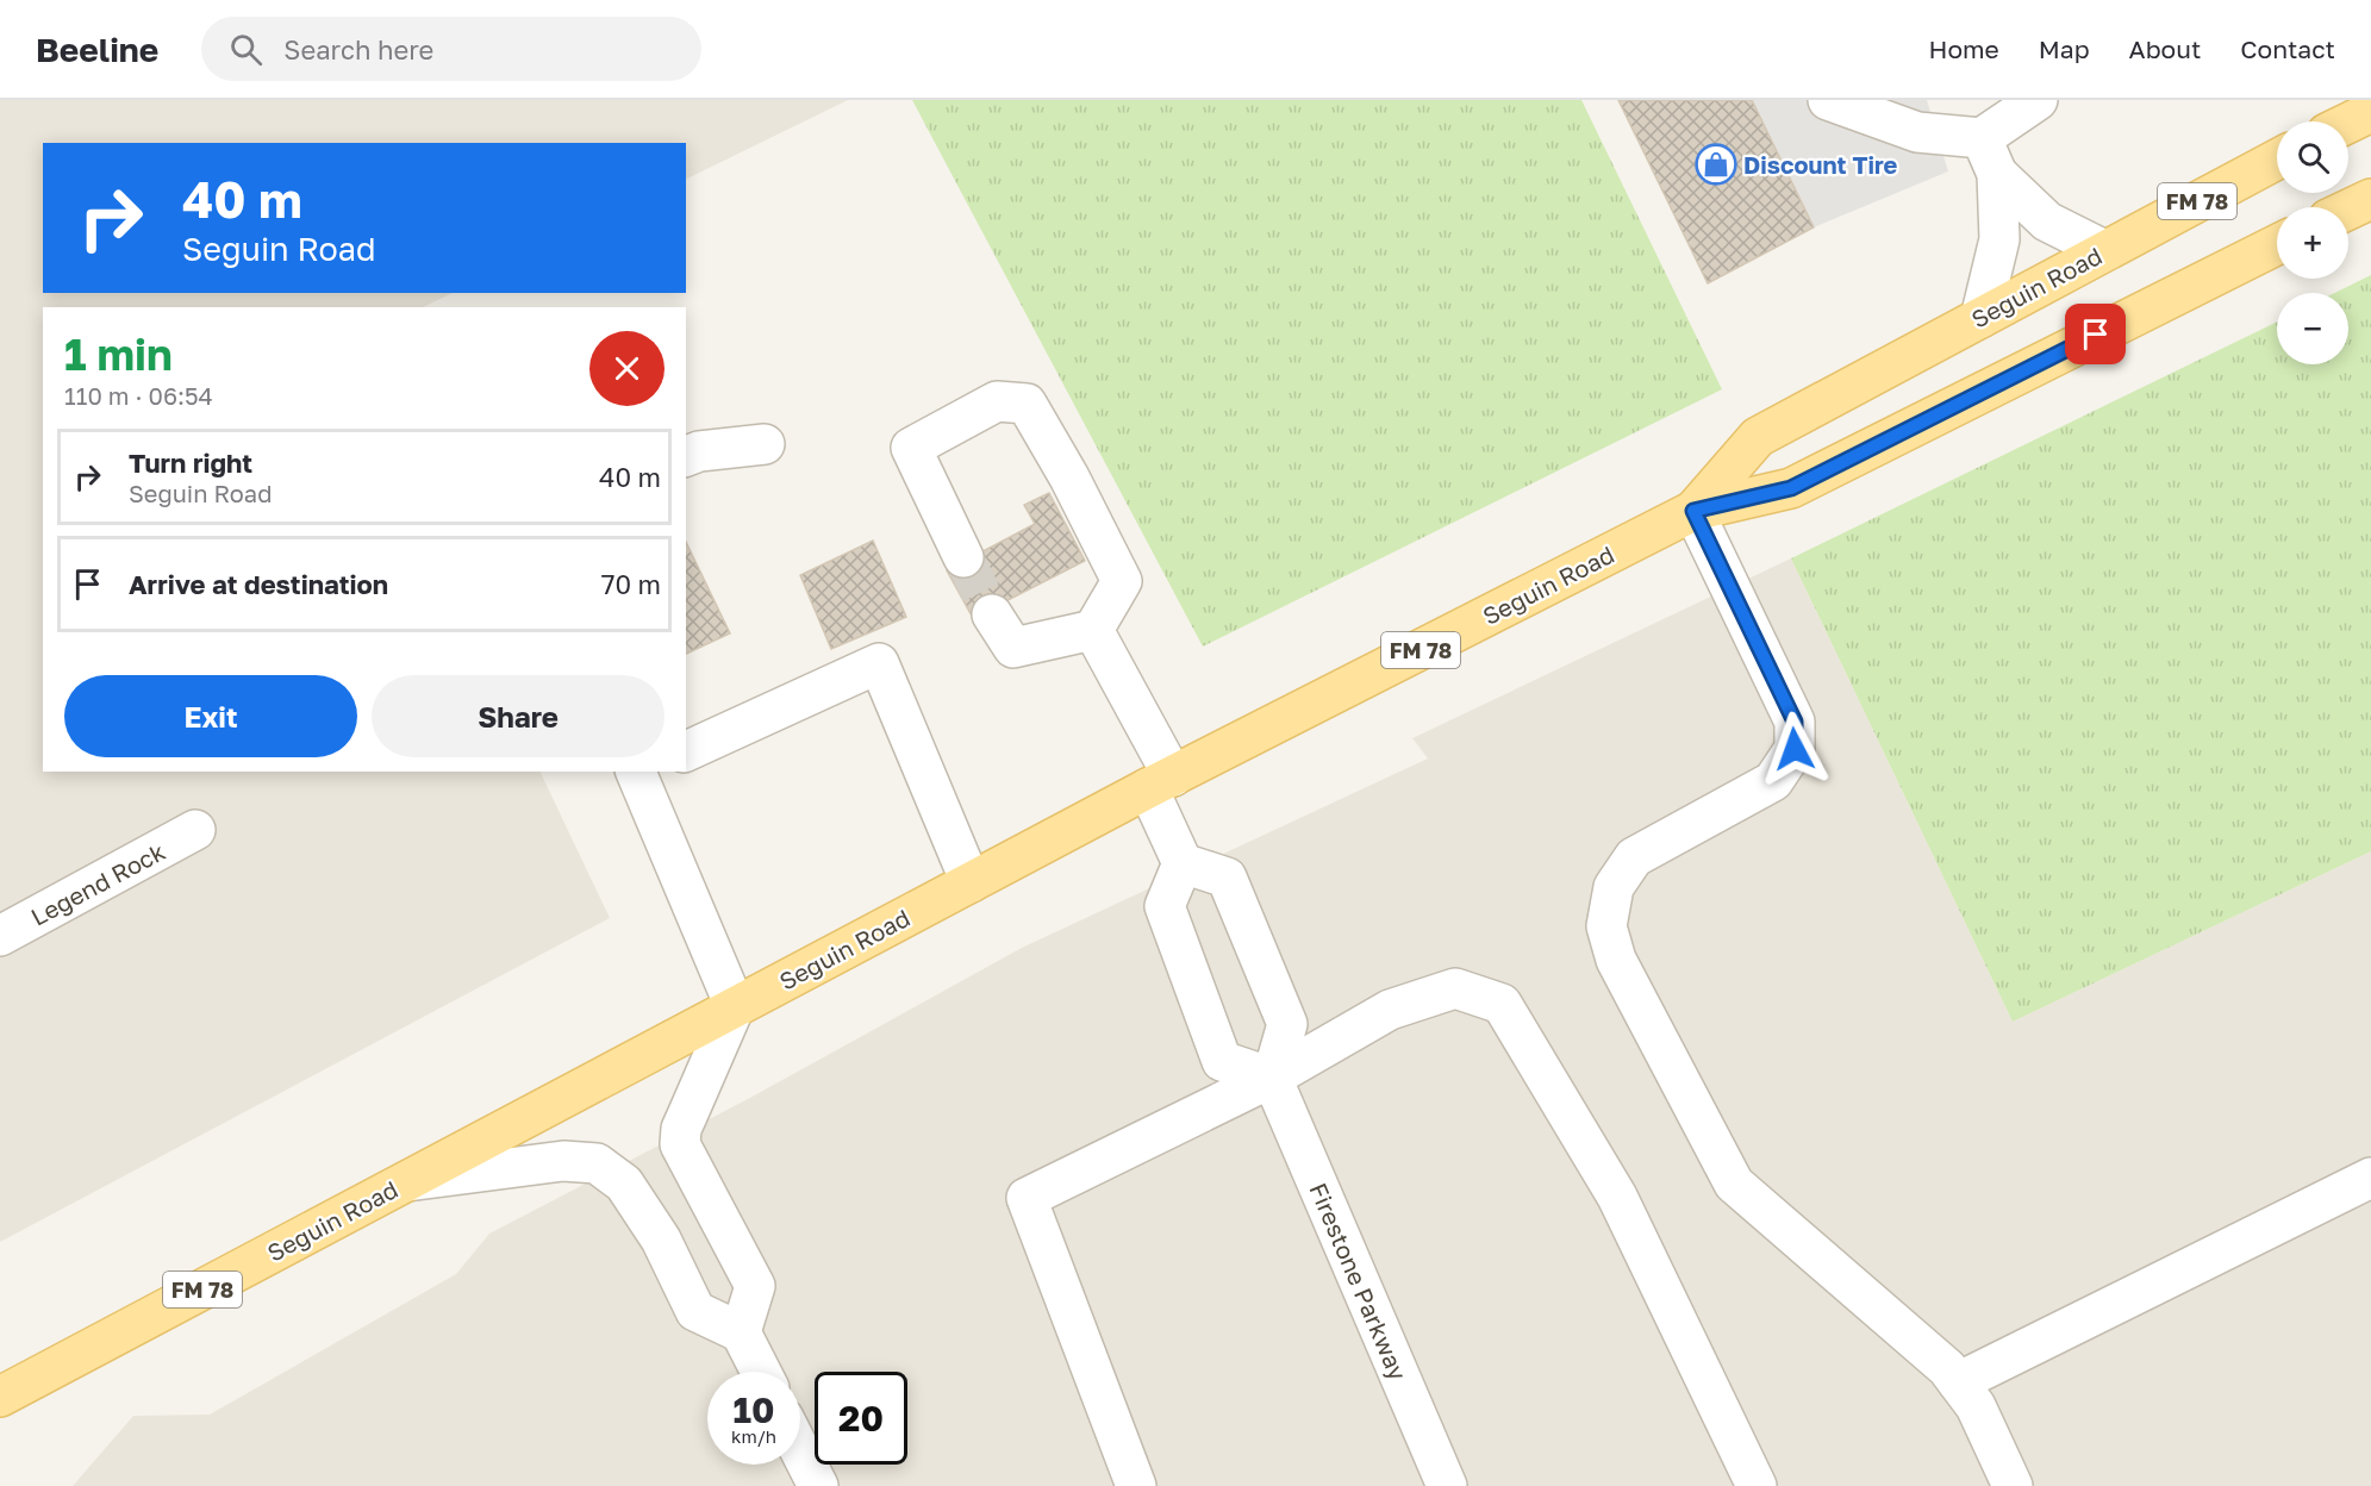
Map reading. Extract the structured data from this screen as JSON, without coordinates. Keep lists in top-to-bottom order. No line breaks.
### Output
{"streets":{"main road":["FM 78","Seguin Road"],"street":["Legend Rock","Firestone Parkway"]},"places":{"shop":["Discount Tire"]},"page":{"header":"Beeline","search":"Search here","nav":["Home","Map","About","Contact"],"map_buttons":["+","−"],"turn":["40 m","Seguin Road"],"heading":["1 min","110 m · 06:54"],"list":[{"name":"Turn right","note":"Seguin Road","value":"40 m"},{"name":"Arrive at destination","value":"70 m"}],"buttons":["Exit","Share"],"speed":"10 km/h","limit":"20"}}
